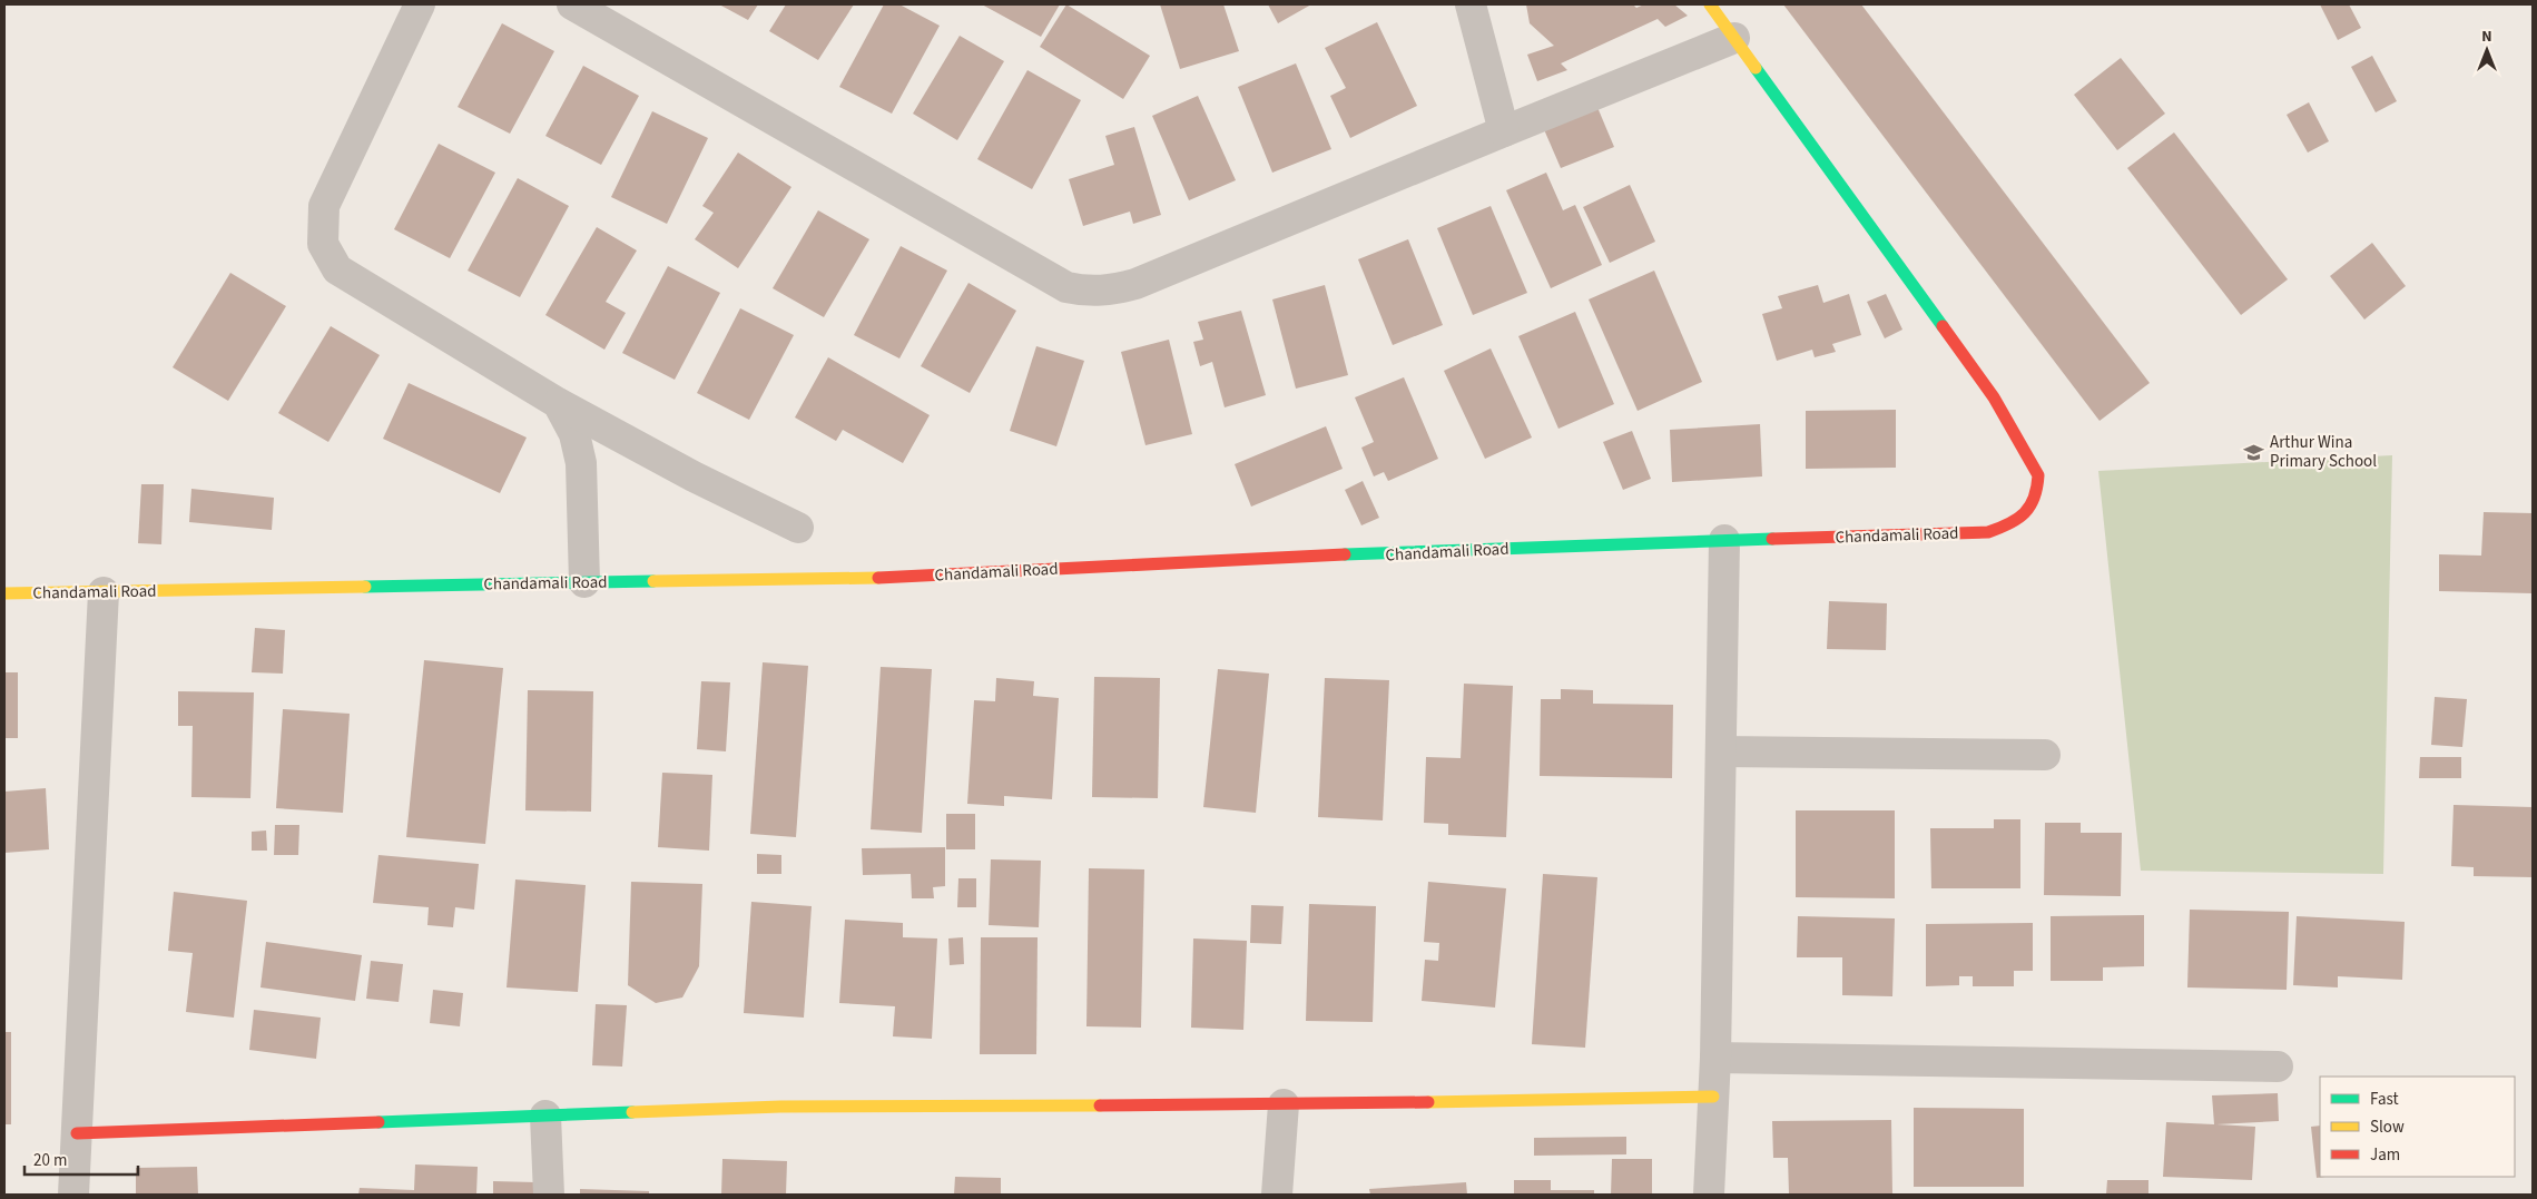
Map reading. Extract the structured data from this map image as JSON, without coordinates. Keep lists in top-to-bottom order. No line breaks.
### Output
{"streets":{"street":["Chandamali Road"]},"places":{"school or university":["Arthur Wina Primary School"]},"legend":["Fast","Slow","Jam"],"scale_bar":"20 m","north":"top"}
